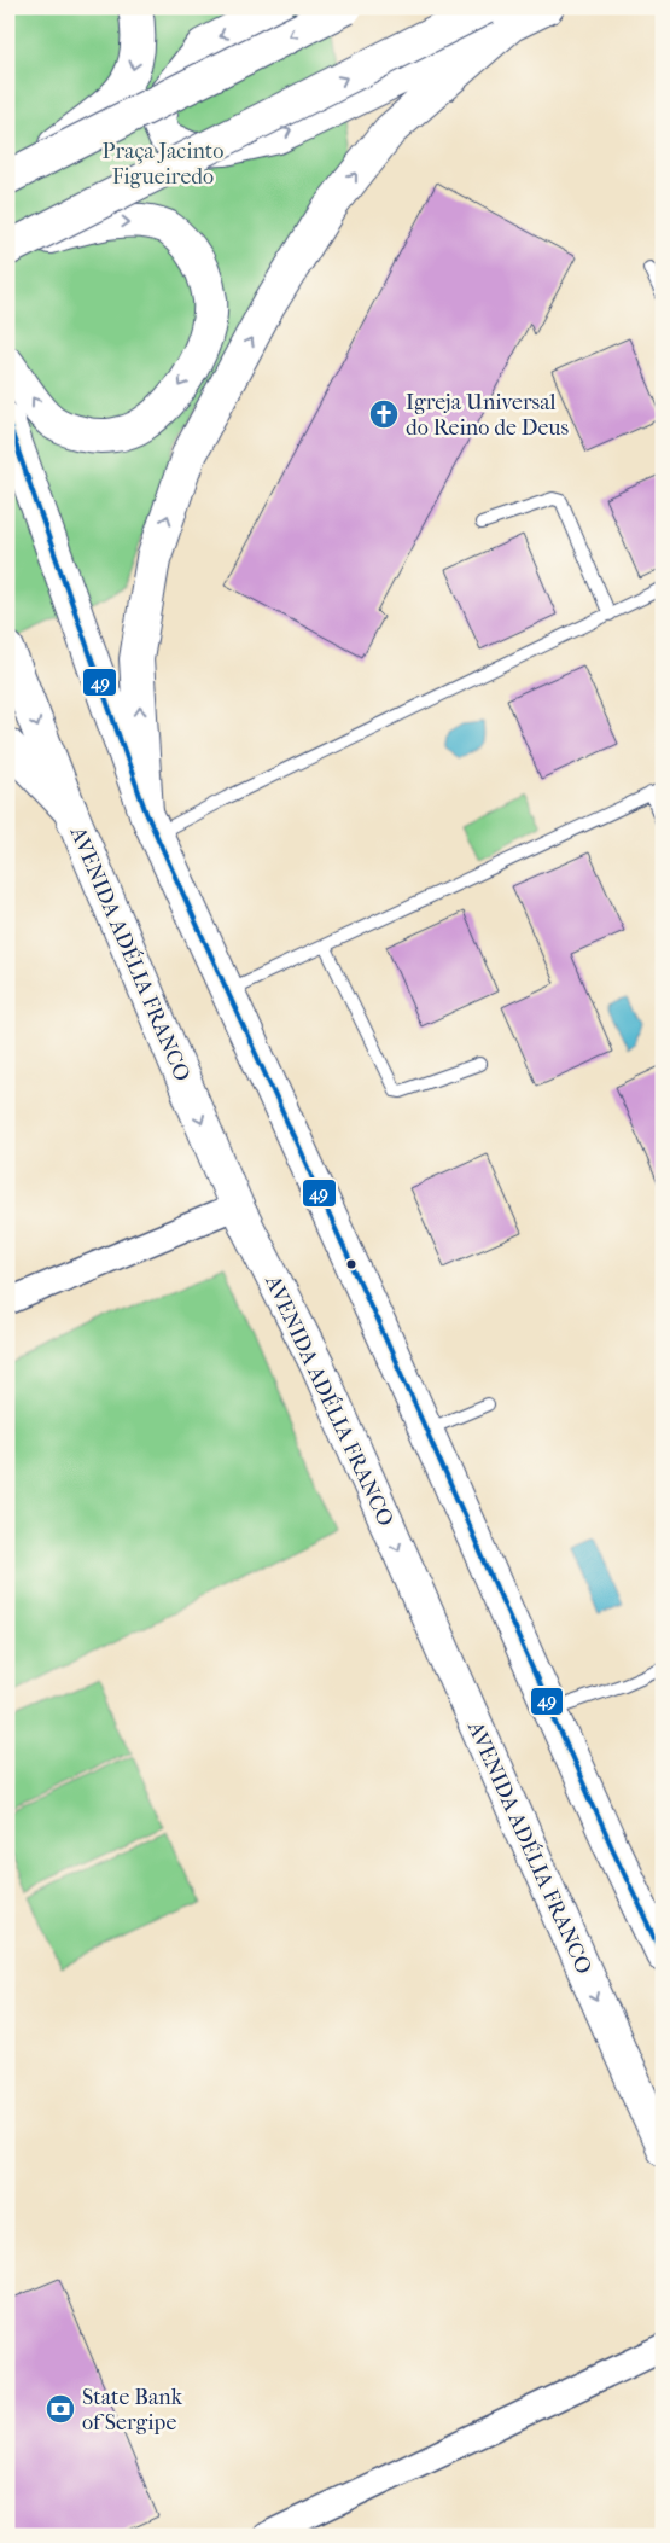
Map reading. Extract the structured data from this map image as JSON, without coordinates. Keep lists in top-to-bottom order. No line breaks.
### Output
{"streets":{"main road":["AVENIDA ADÉLIA FRANCO"]},"parks":["Praça Jacinto Figueiredo"],"places":{"church":["Igreja Universal do Reino de Deus"],"bank":["State Bank of Sergipe"]},"lines":["transit line 49"]}
